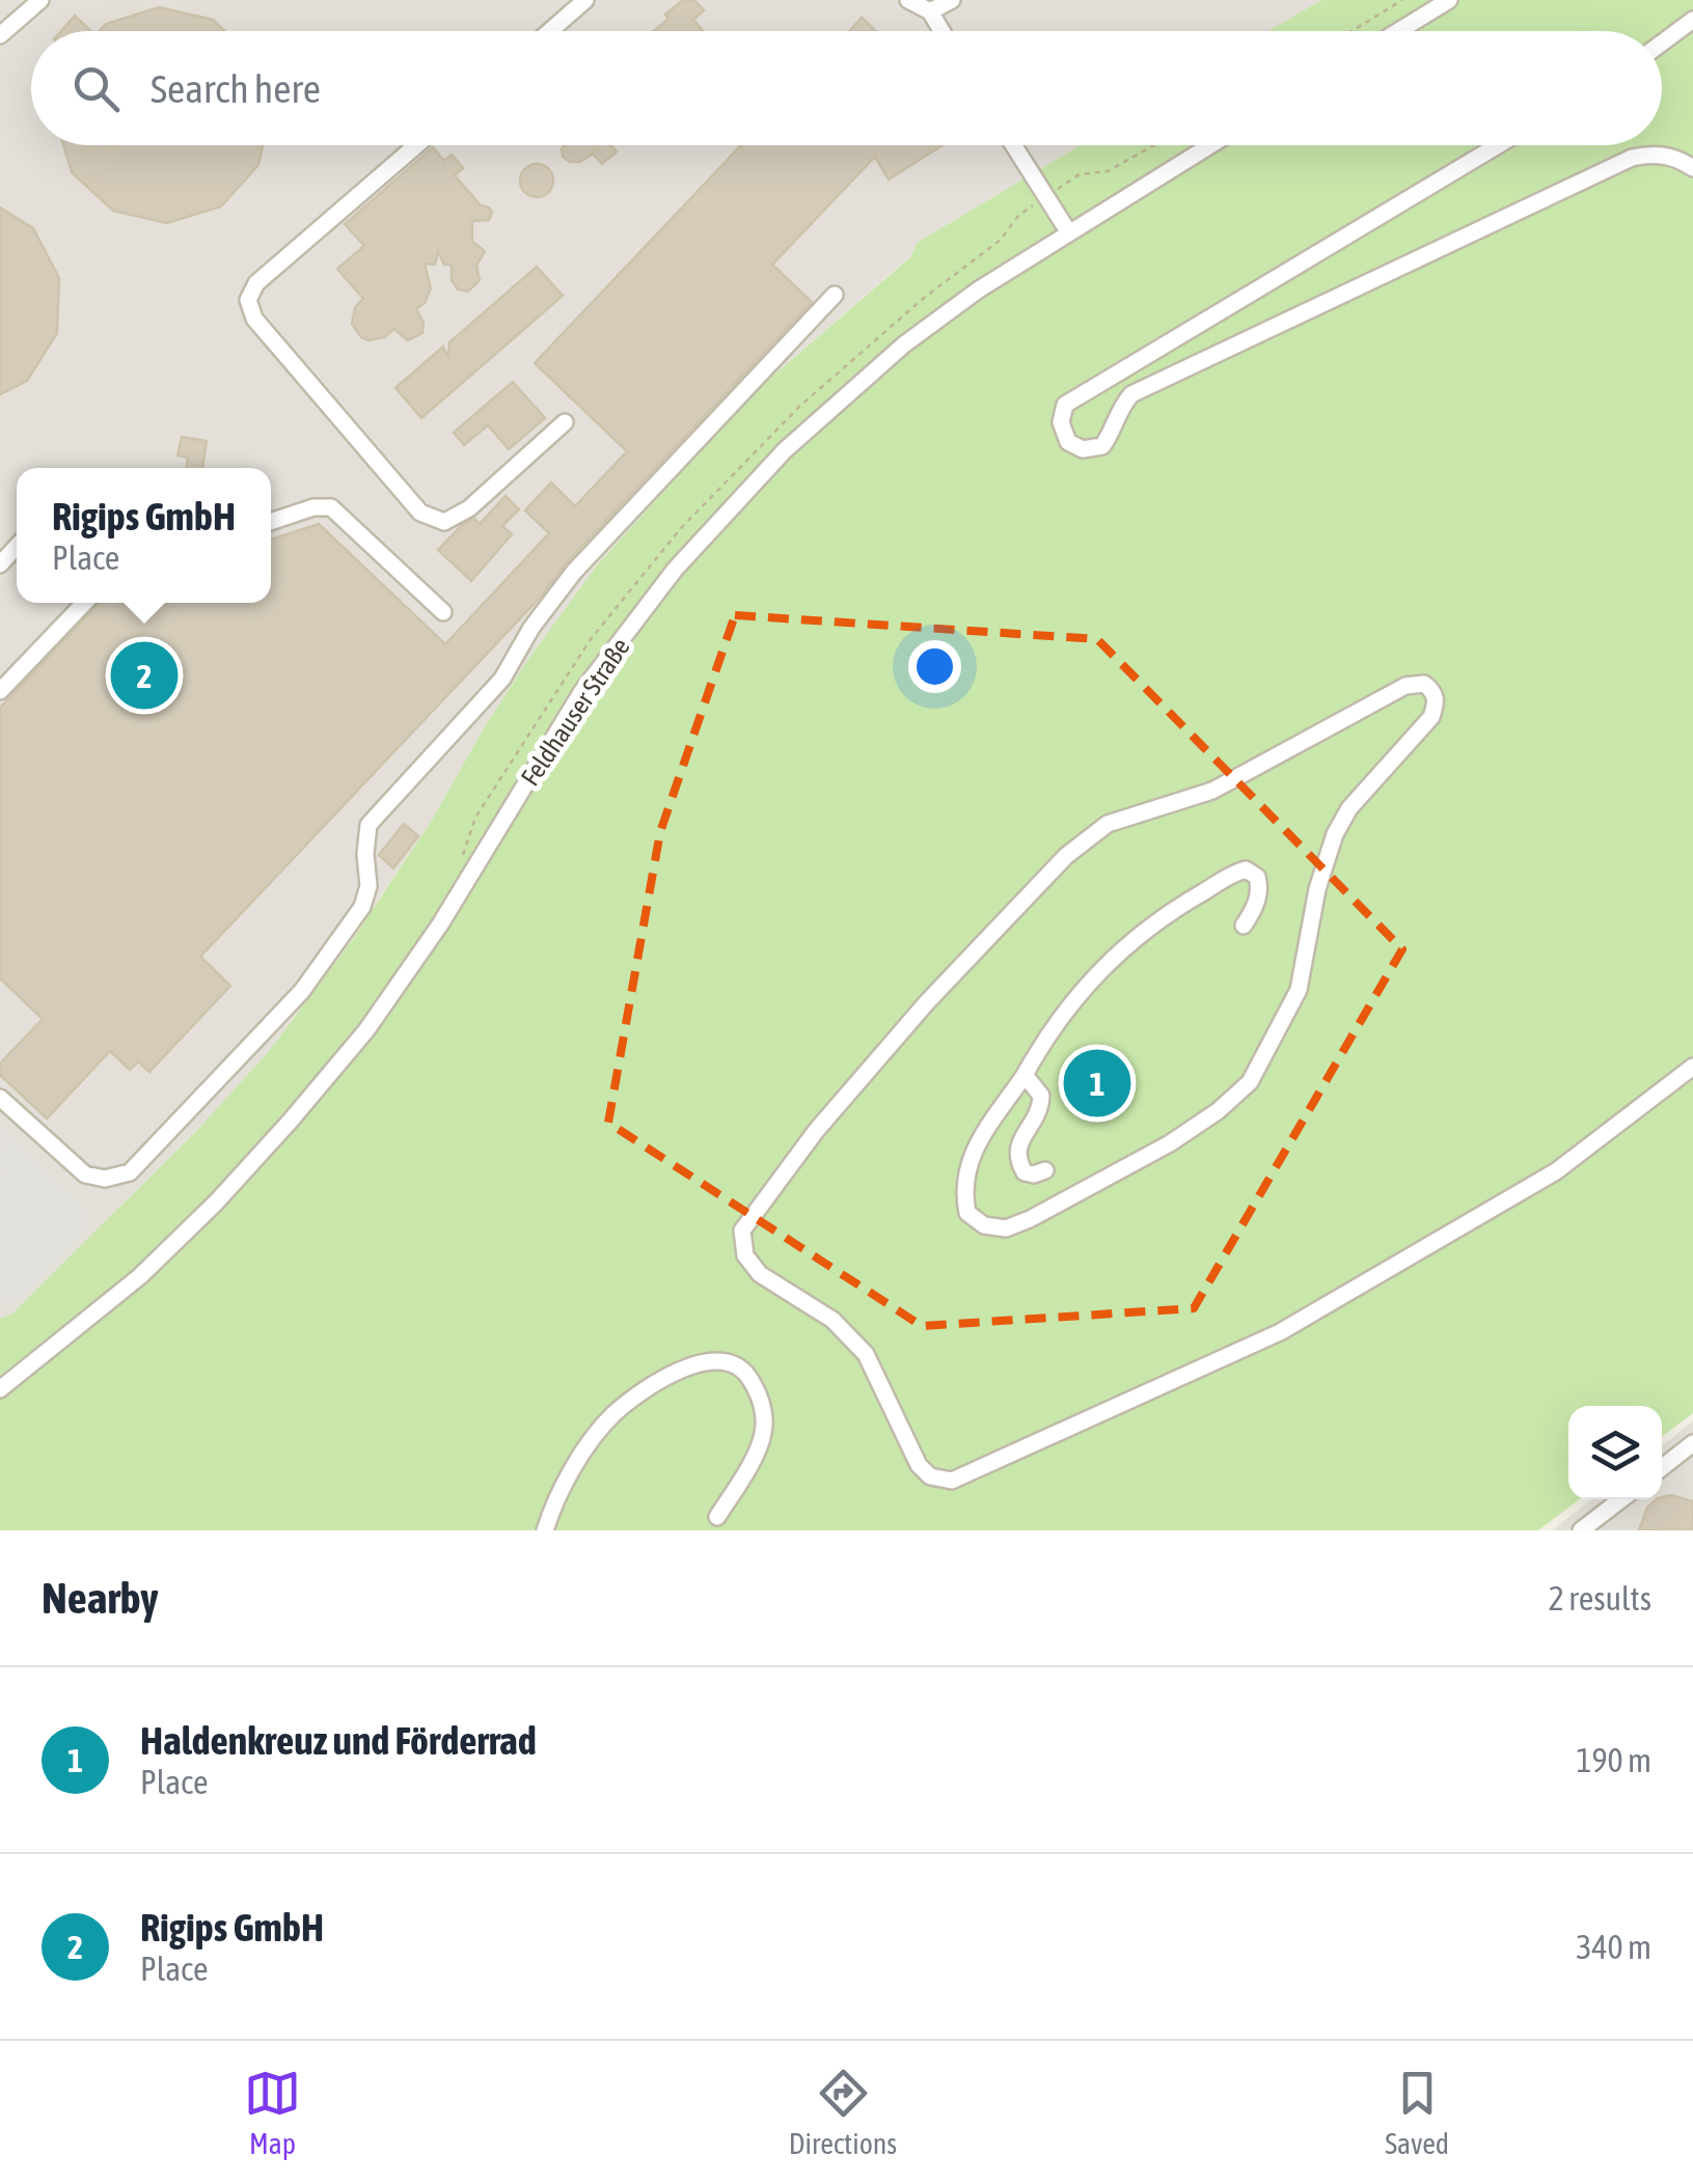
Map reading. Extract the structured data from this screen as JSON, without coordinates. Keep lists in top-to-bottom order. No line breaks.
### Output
{"streets":{"street":["Feldhauser Straße"]},"page":{"search":"Search here","popup":["Rigips GmbH","Place"],"pins":["2","1"],"heading":["Nearby","2 results"],"list":[{"mark":"1","name":"Haldenkreuz und Förderrad","note":"Place","value":"190 m"},{"mark":"2","name":"Rigips GmbH","note":"Place","value":"340 m"}],"nav":["Map","Directions","Saved"]}}
